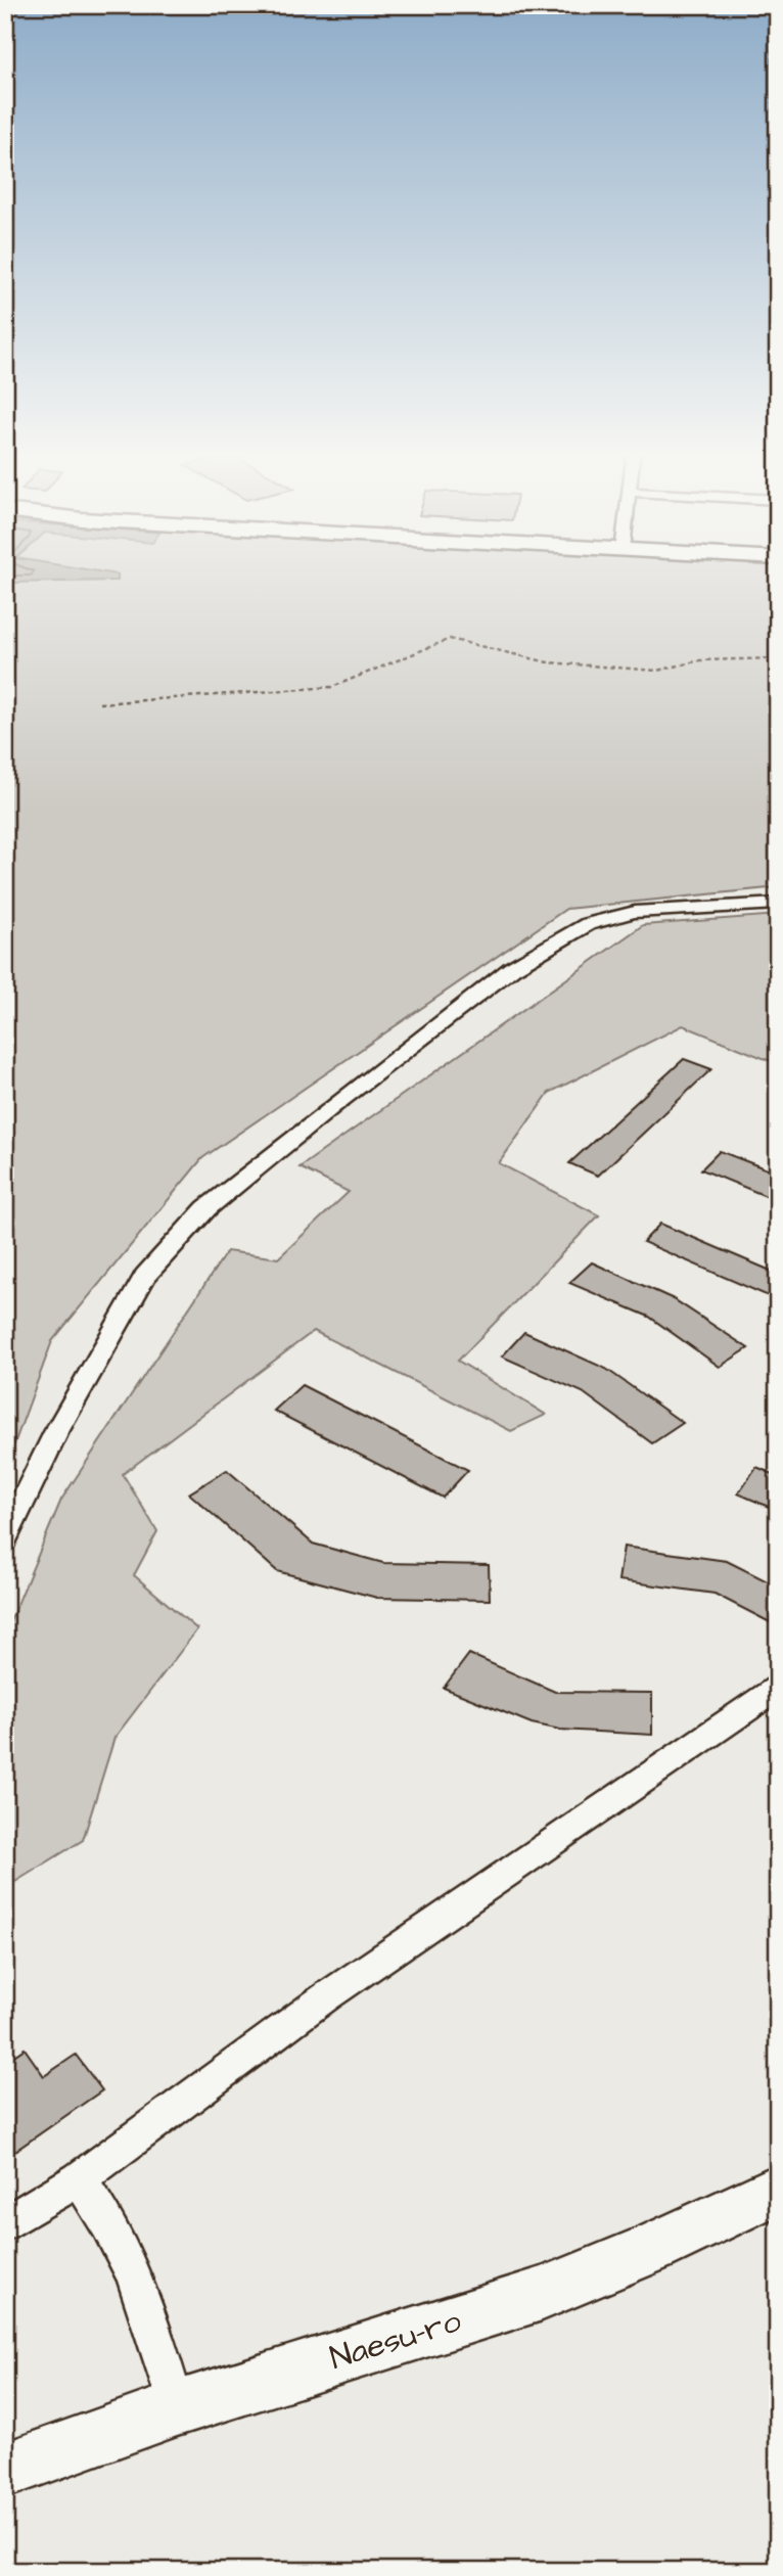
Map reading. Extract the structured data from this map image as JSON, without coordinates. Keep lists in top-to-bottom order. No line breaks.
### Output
{"streets":{"street":["Naesu-ro"]}}
